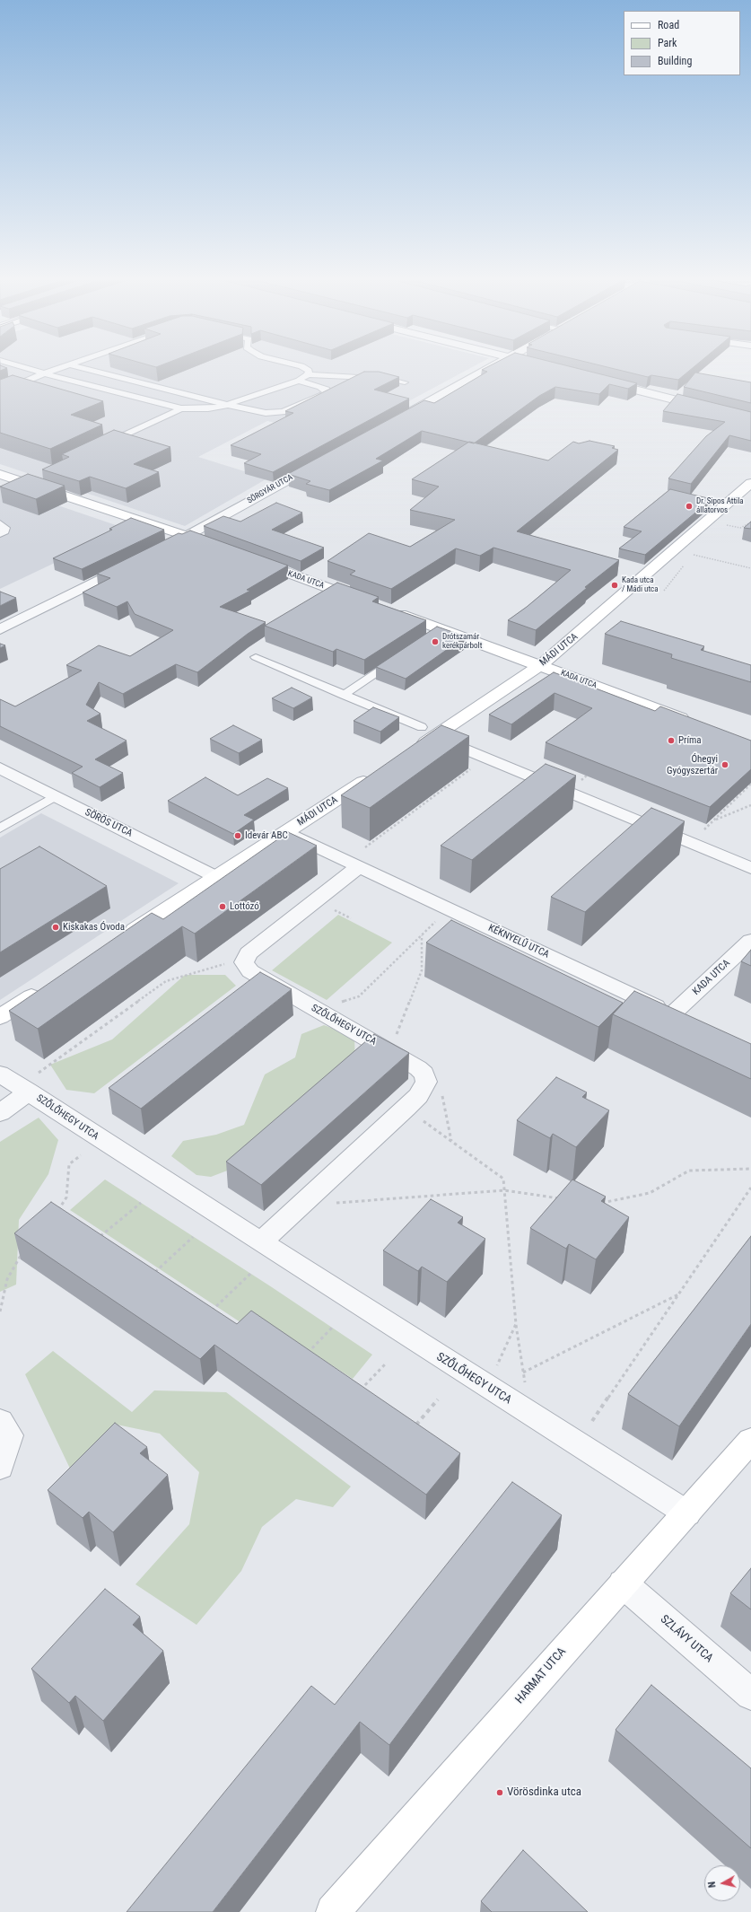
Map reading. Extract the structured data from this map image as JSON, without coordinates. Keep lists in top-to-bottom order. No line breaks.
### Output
{"streets":{"street":["SÖRGYÁR UTCA","KADA UTCA","MÁDI UTCA","SÖRÖS UTCA","KÉKNYELŰ UTCA","SZŐLŐHEGY UTCA","SZLÁVY UTCA","HARMAT UTCA"]},"crossings":[["KADA UTCA","MÁDI UTCA"],["KADA UTCA","KÉKNYELŰ UTCA"],["MÁDI UTCA","SÖRÖS UTCA"],["MÁDI UTCA","KÉKNYELŰ UTCA"],["KÉKNYELŰ UTCA","SZŐLŐHEGY UTCA"],["SZŐLŐHEGY UTCA","HARMAT UTCA"],["SZLÁVY UTCA","HARMAT UTCA"]],"places":["Dr. Sipos Attila állatorvos","Kada utca / Mádi utca","Drótszamár kerékpárbolt","Príma","Óhegyi Gyógyszertár","Idevár ABC","Lottózó","Kiskakas Óvoda","Vörösdinka utca"],"legend":["Road","Park","Building"],"north":"left"}
